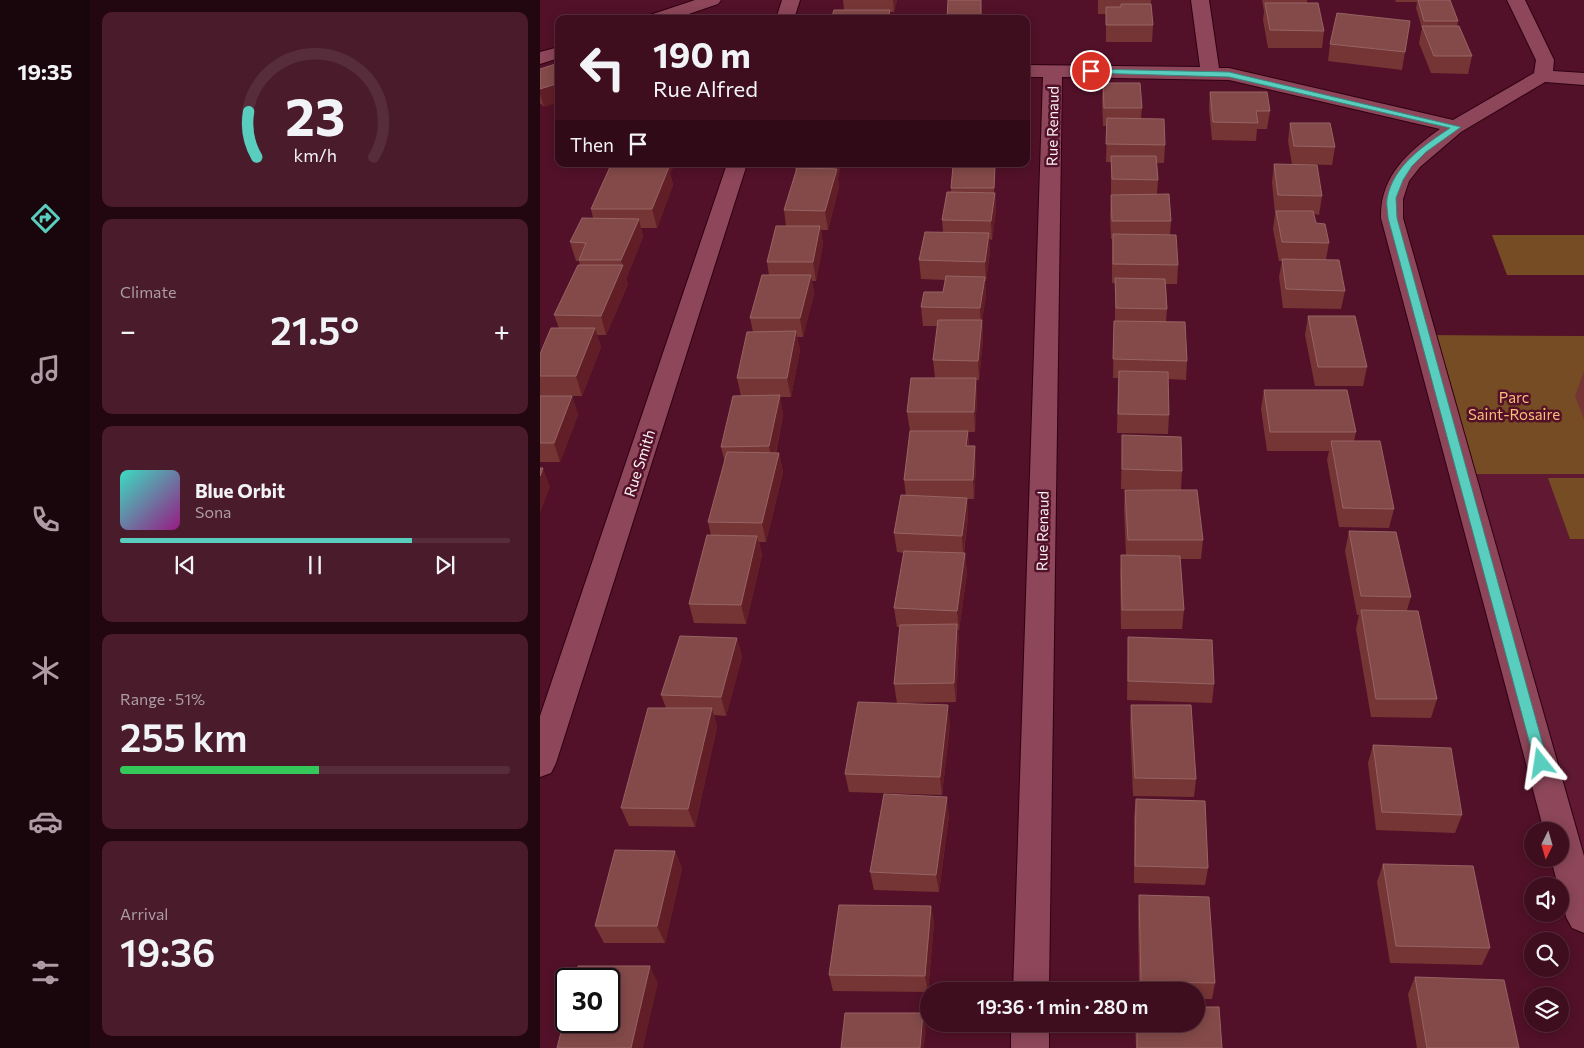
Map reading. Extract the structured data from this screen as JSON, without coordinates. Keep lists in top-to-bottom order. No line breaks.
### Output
{"streets":{"street":["Rue Renaud","Rue Smith"]},"parks":["Parc Saint-Rosaire"],"north":"bottom","page":{"tabs":"19:35","turn":["190 m","Rue Alfred"],"then":"Then","tile":["Climate",["Range · 51%","255 km"],["Arrival","19:36"]],"heat":["−","21.5°","+"],"song":["Blue Orbit","Sona"],"limit":"30","trip":"19:36 · 1 min · 280 m","gauge":["23","km/h"]}}
